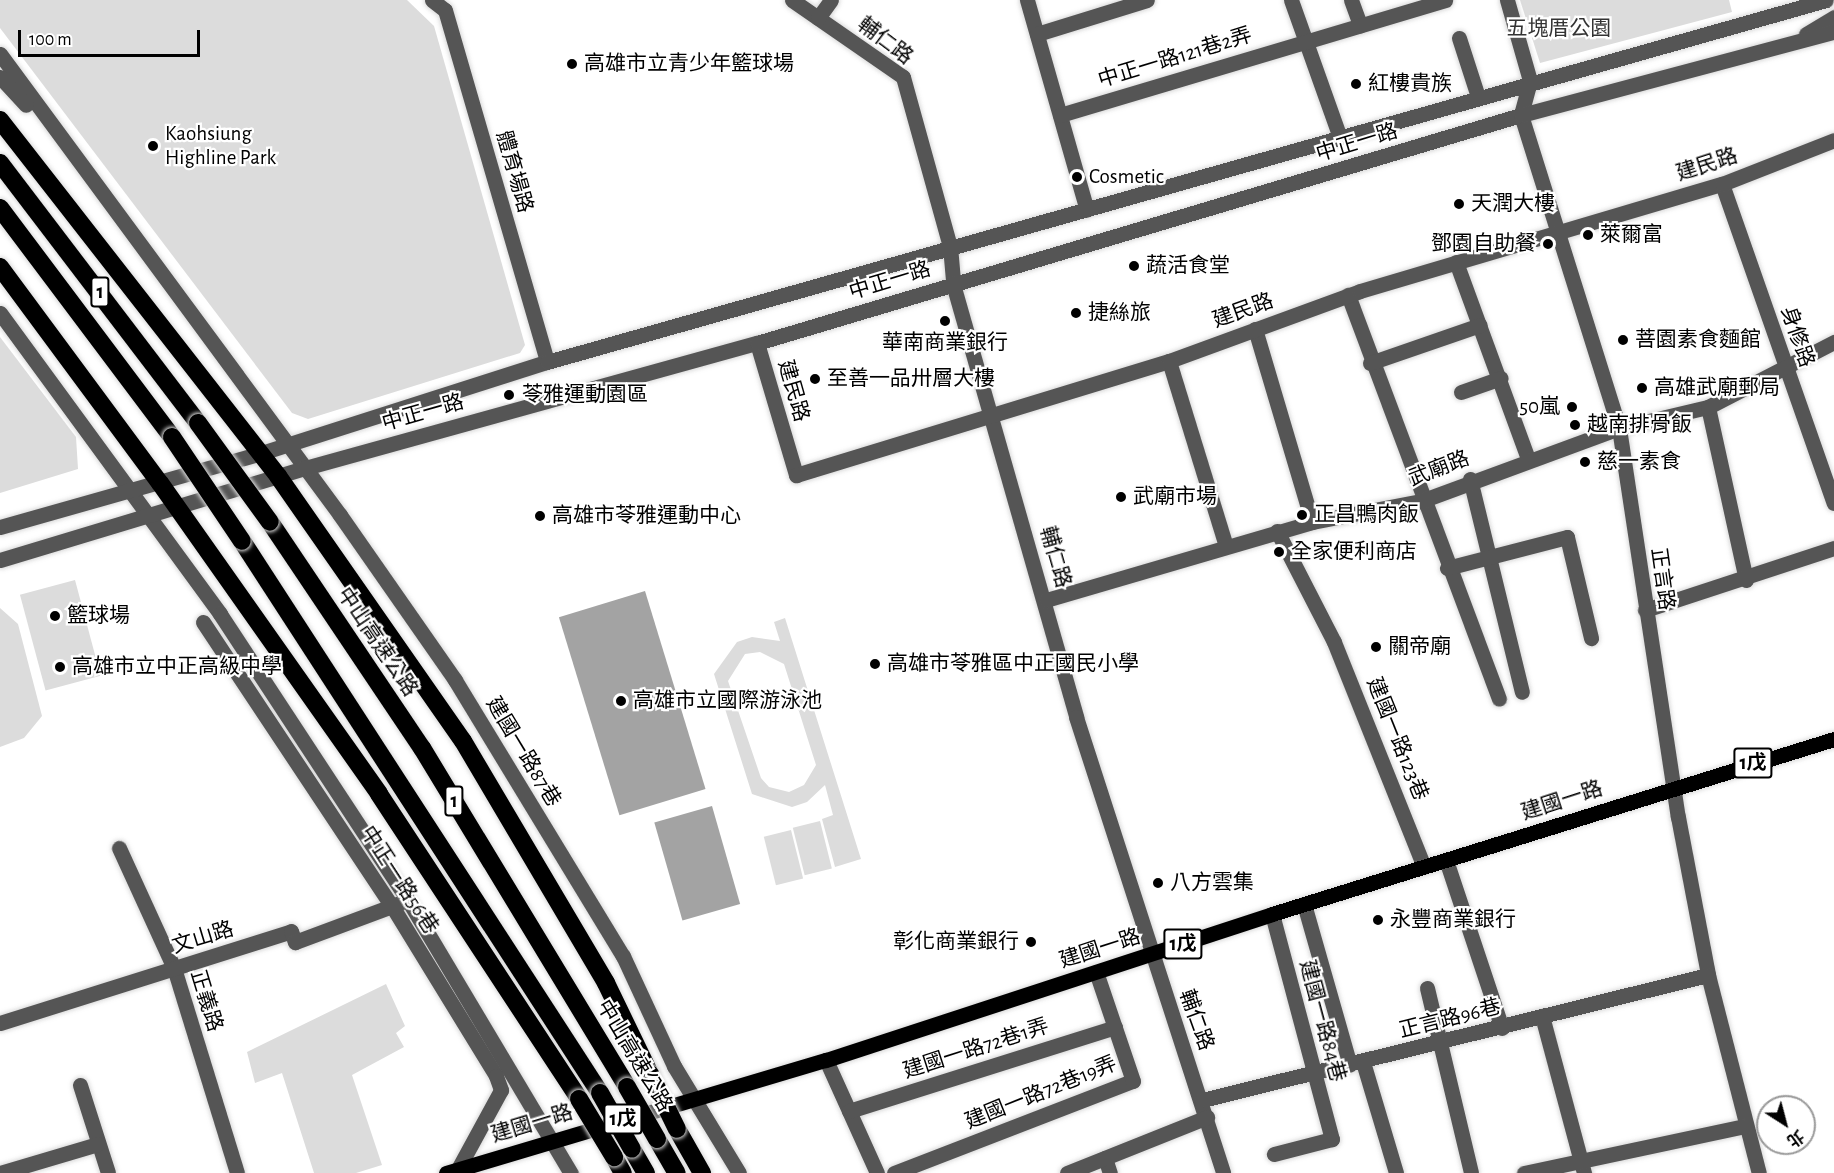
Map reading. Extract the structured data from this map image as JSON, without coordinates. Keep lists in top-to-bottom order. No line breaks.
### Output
{"streets":{"highway":["1","中山高速公路"],"main road":["1戊","建國一路"],"street":["輔仁路","中正一路121巷2弄","中正一路","建民路","體育場路","身修路","武廟路","正言路","建國一路123巷","建國一路87巷","中正一路56巷","文山路","正義路","正言路96巷","建國一路84巷","建國一路72巷1弄","建國一路72巷19弄"]},"crossings":[["輔仁路","中正一路"],["輔仁路","建民路"],["輔仁路","武廟路"],["輔仁路","建國一路"],["輔仁路","正言路96巷"],["中正一路","建民路"],["中正一路","體育場路"],["中正一路","正言路"],["中正一路","建國一路87巷"],["建民路","身修路"],["建民路","正言路"],["身修路","武廟路"],["武廟路","正言路"],["武廟路","建國一路123巷"],["正言路","建國一路"],["正言路","正言路96巷"],["建國一路123巷","建國一路"],["建國一路87巷","建國一路"],["建國一路","中正一路56巷"],["建國一路","建國一路84巷"],["建國一路","建國一路72巷19弄"],["中正一路56巷","文山路"],["文山路","正義路"],["正言路96巷","建國一路84巷"],["建國一路72巷1弄","建國一路72巷19弄"]],"parks":["五塊厝公園"],"places":["高雄市立青少年籃球場","紅樓貴族","Kaohsiung Highline Park","Cosmetic","天潤大樓","萊爾富","鄧園自助餐","蔬活食堂","捷絲旅","華南商業銀行","菩園素食麵館","至善一品卅層大樓","高雄武廟郵局","苓雅運動園區","50嵐","越南排骨飯","慈一素食","武廟市場","正昌鴨肉飯","高雄市苓雅運動中心","全家便利商店","籃球場","關帝廟","高雄市苓雅區中正國民小學","高雄市立中正高級中學","高雄市立國際游泳池","八方雲集","永豐商業銀行","彰化商業銀行"],"scale_bar":"100 m","north":"bottom right"}
